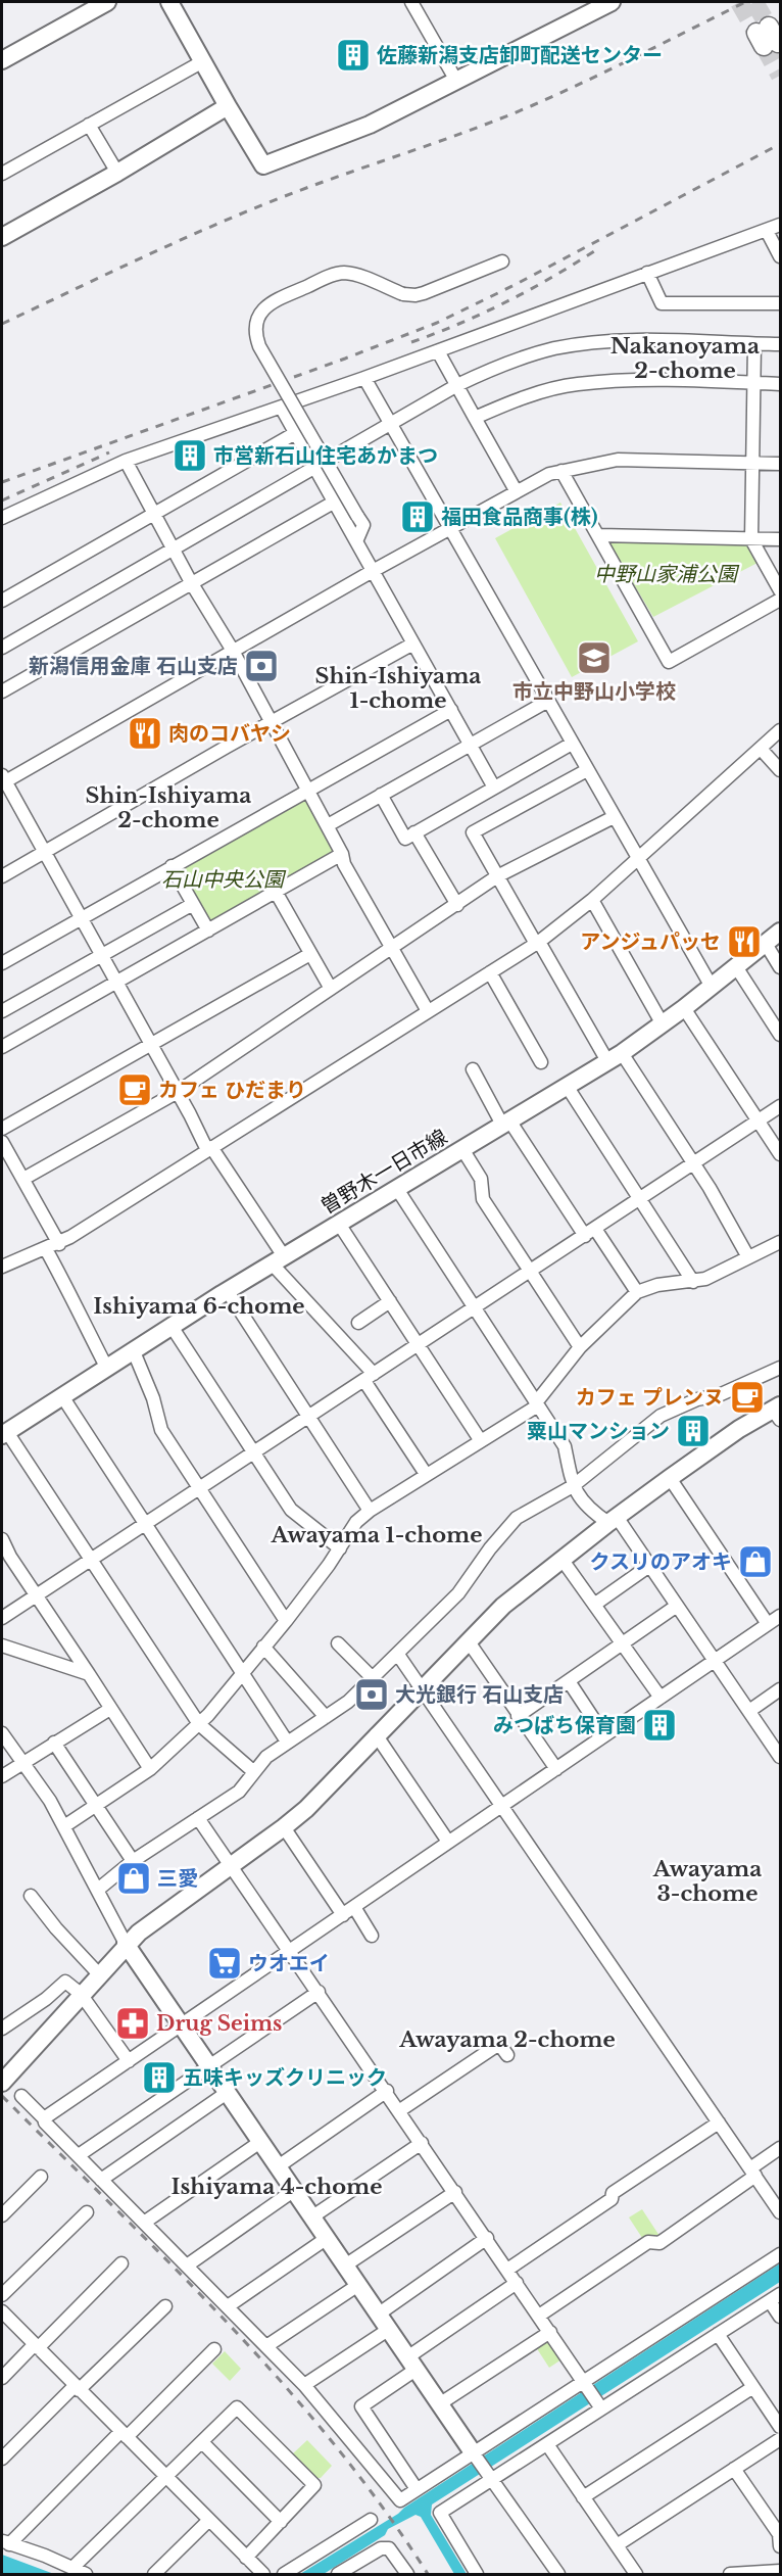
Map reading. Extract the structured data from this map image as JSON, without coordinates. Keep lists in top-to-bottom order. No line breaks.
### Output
{"streets":{"street":["曽野木一日市線"]},"districts":["Nakanoyama 2-chome","Shin-Ishiyama 1-chome","Shin-Ishiyama 2-chome","Ishiyama 6-chome","Awayama 1-chome","Awayama 3-chome","Awayama 2-chome","Ishiyama 4-chome"],"parks":["中野山家浦公園","石山中央公園"],"places":{"building":["佐藤新潟支店卸町配送センター","市営新石山住宅あかまつ","福田食品商事(株)","粟山マンション","みつばち保育園","五味キッズクリニック"],"school or university":["市立中野山小学校"],"bank":["新潟信用金庫 石山支店","大光銀行 石山支店"],"restaurant":["肉のコバヤシ","アンジュパッセ"],"cafe":["カフェ ひだまり","カフェ プレンヌ"],"shop":["クスリのアオキ","三愛"],"supermarket":["ウオエイ"],"pharmacy":["Drug Seims"]}}
